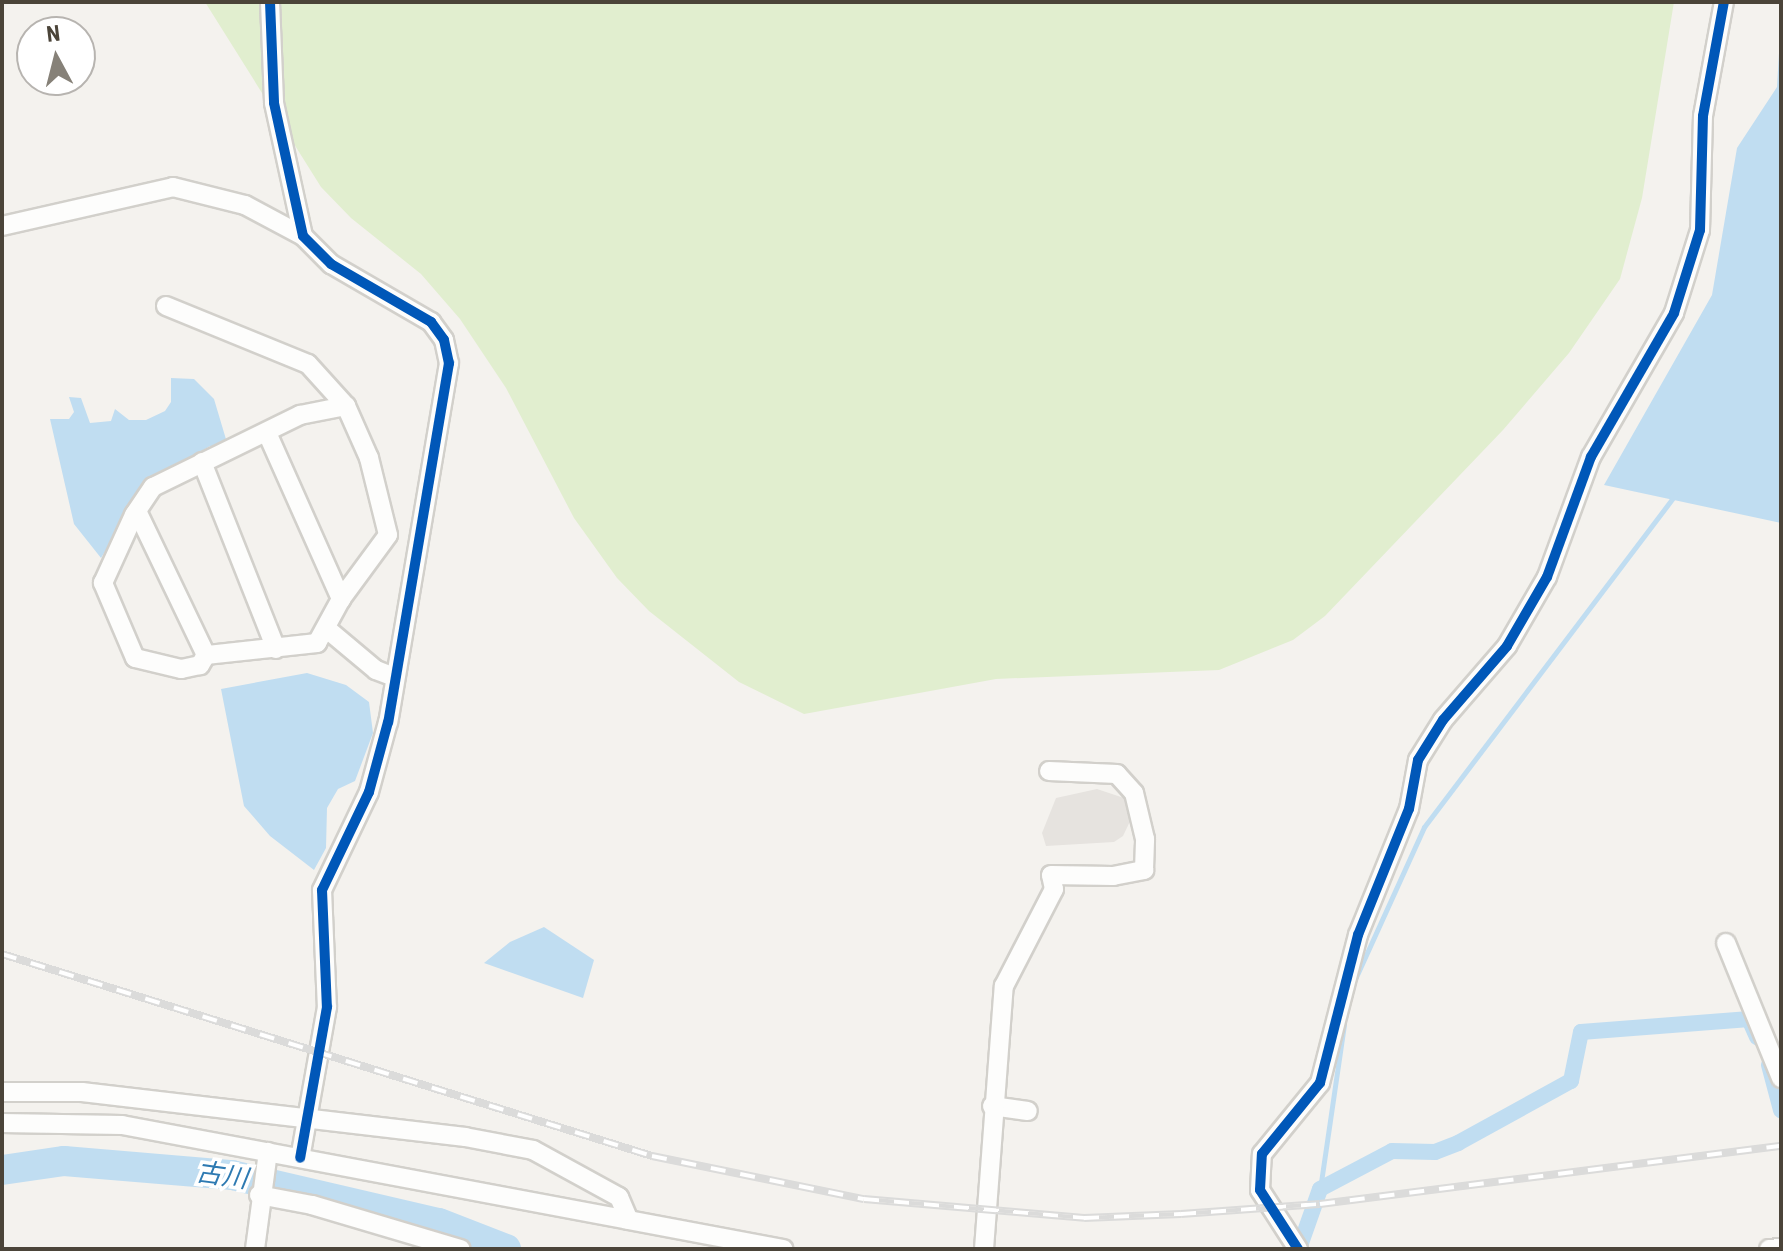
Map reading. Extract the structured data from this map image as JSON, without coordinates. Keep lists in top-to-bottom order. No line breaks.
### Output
{"water":["古川"],"north":"top"}
